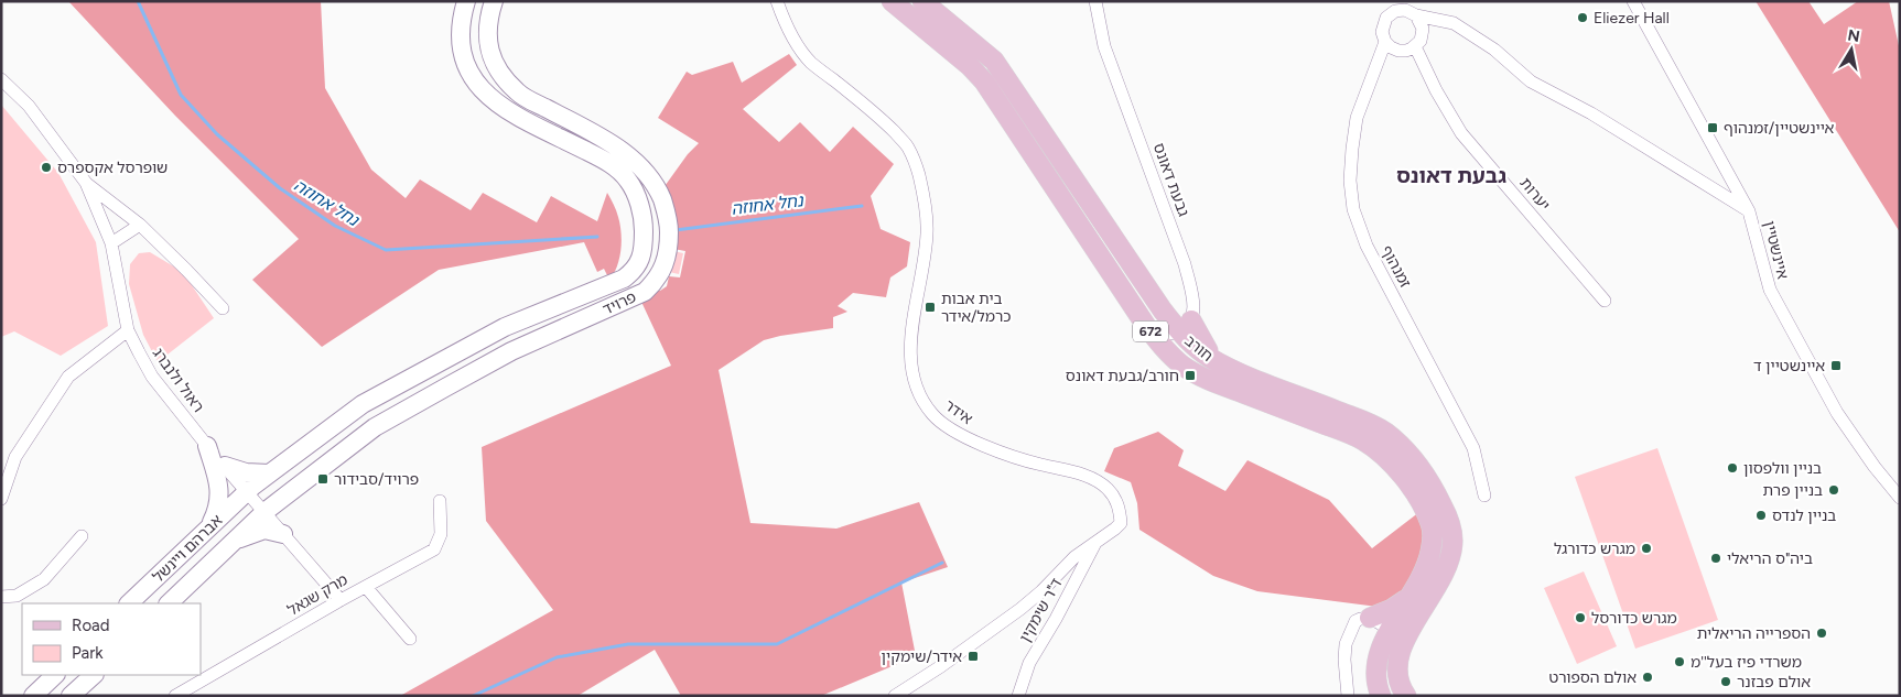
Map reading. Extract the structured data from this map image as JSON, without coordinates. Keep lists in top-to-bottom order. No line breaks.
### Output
{"streets":{"main road":["פרויד","672","חורב","אברהם ויינשל"],"street":["גבעת דאונס","יערות","איינשטיין","זמנהוף","ראול ולנברג","אידר","מרק שגאל","ד\"ר שימקין"]},"crossings":[["גבעת דאונס","חורב"],["יערות","זמנהוף"],["פרויד","ראול ולנברג"],["פרויד","אברהם ויינשל"],["672","חורב"],["ראול ולנברג","אברהם ויינשל"],["ראול ולנברג","מרק שגאל"],["אידר","ד\"ר שימקין"]],"districts":["גבעת דאונס"],"water":["נחל אחוזה"],"places":{"other":["Eliezer Hall","שופרסל אקספרס","בניין וולפסון","בניין פרת","בניין לנדס","מגרש כדורגל","ביה\"ס הריאלי","מגרש כדורסל","הספרייה הריאלית","משרדי פיז בעל''מ","אולם הספורט","אולם פבזנר"],"transit":["איינשטיין/זמנהוף","בית אבות כרמל/אידר","איינשטיין ד","חורב/גבעת דאונס","פרויד/סבידור","אידר/שימקין"]},"legend":["Road","Park"],"north":"top"}
